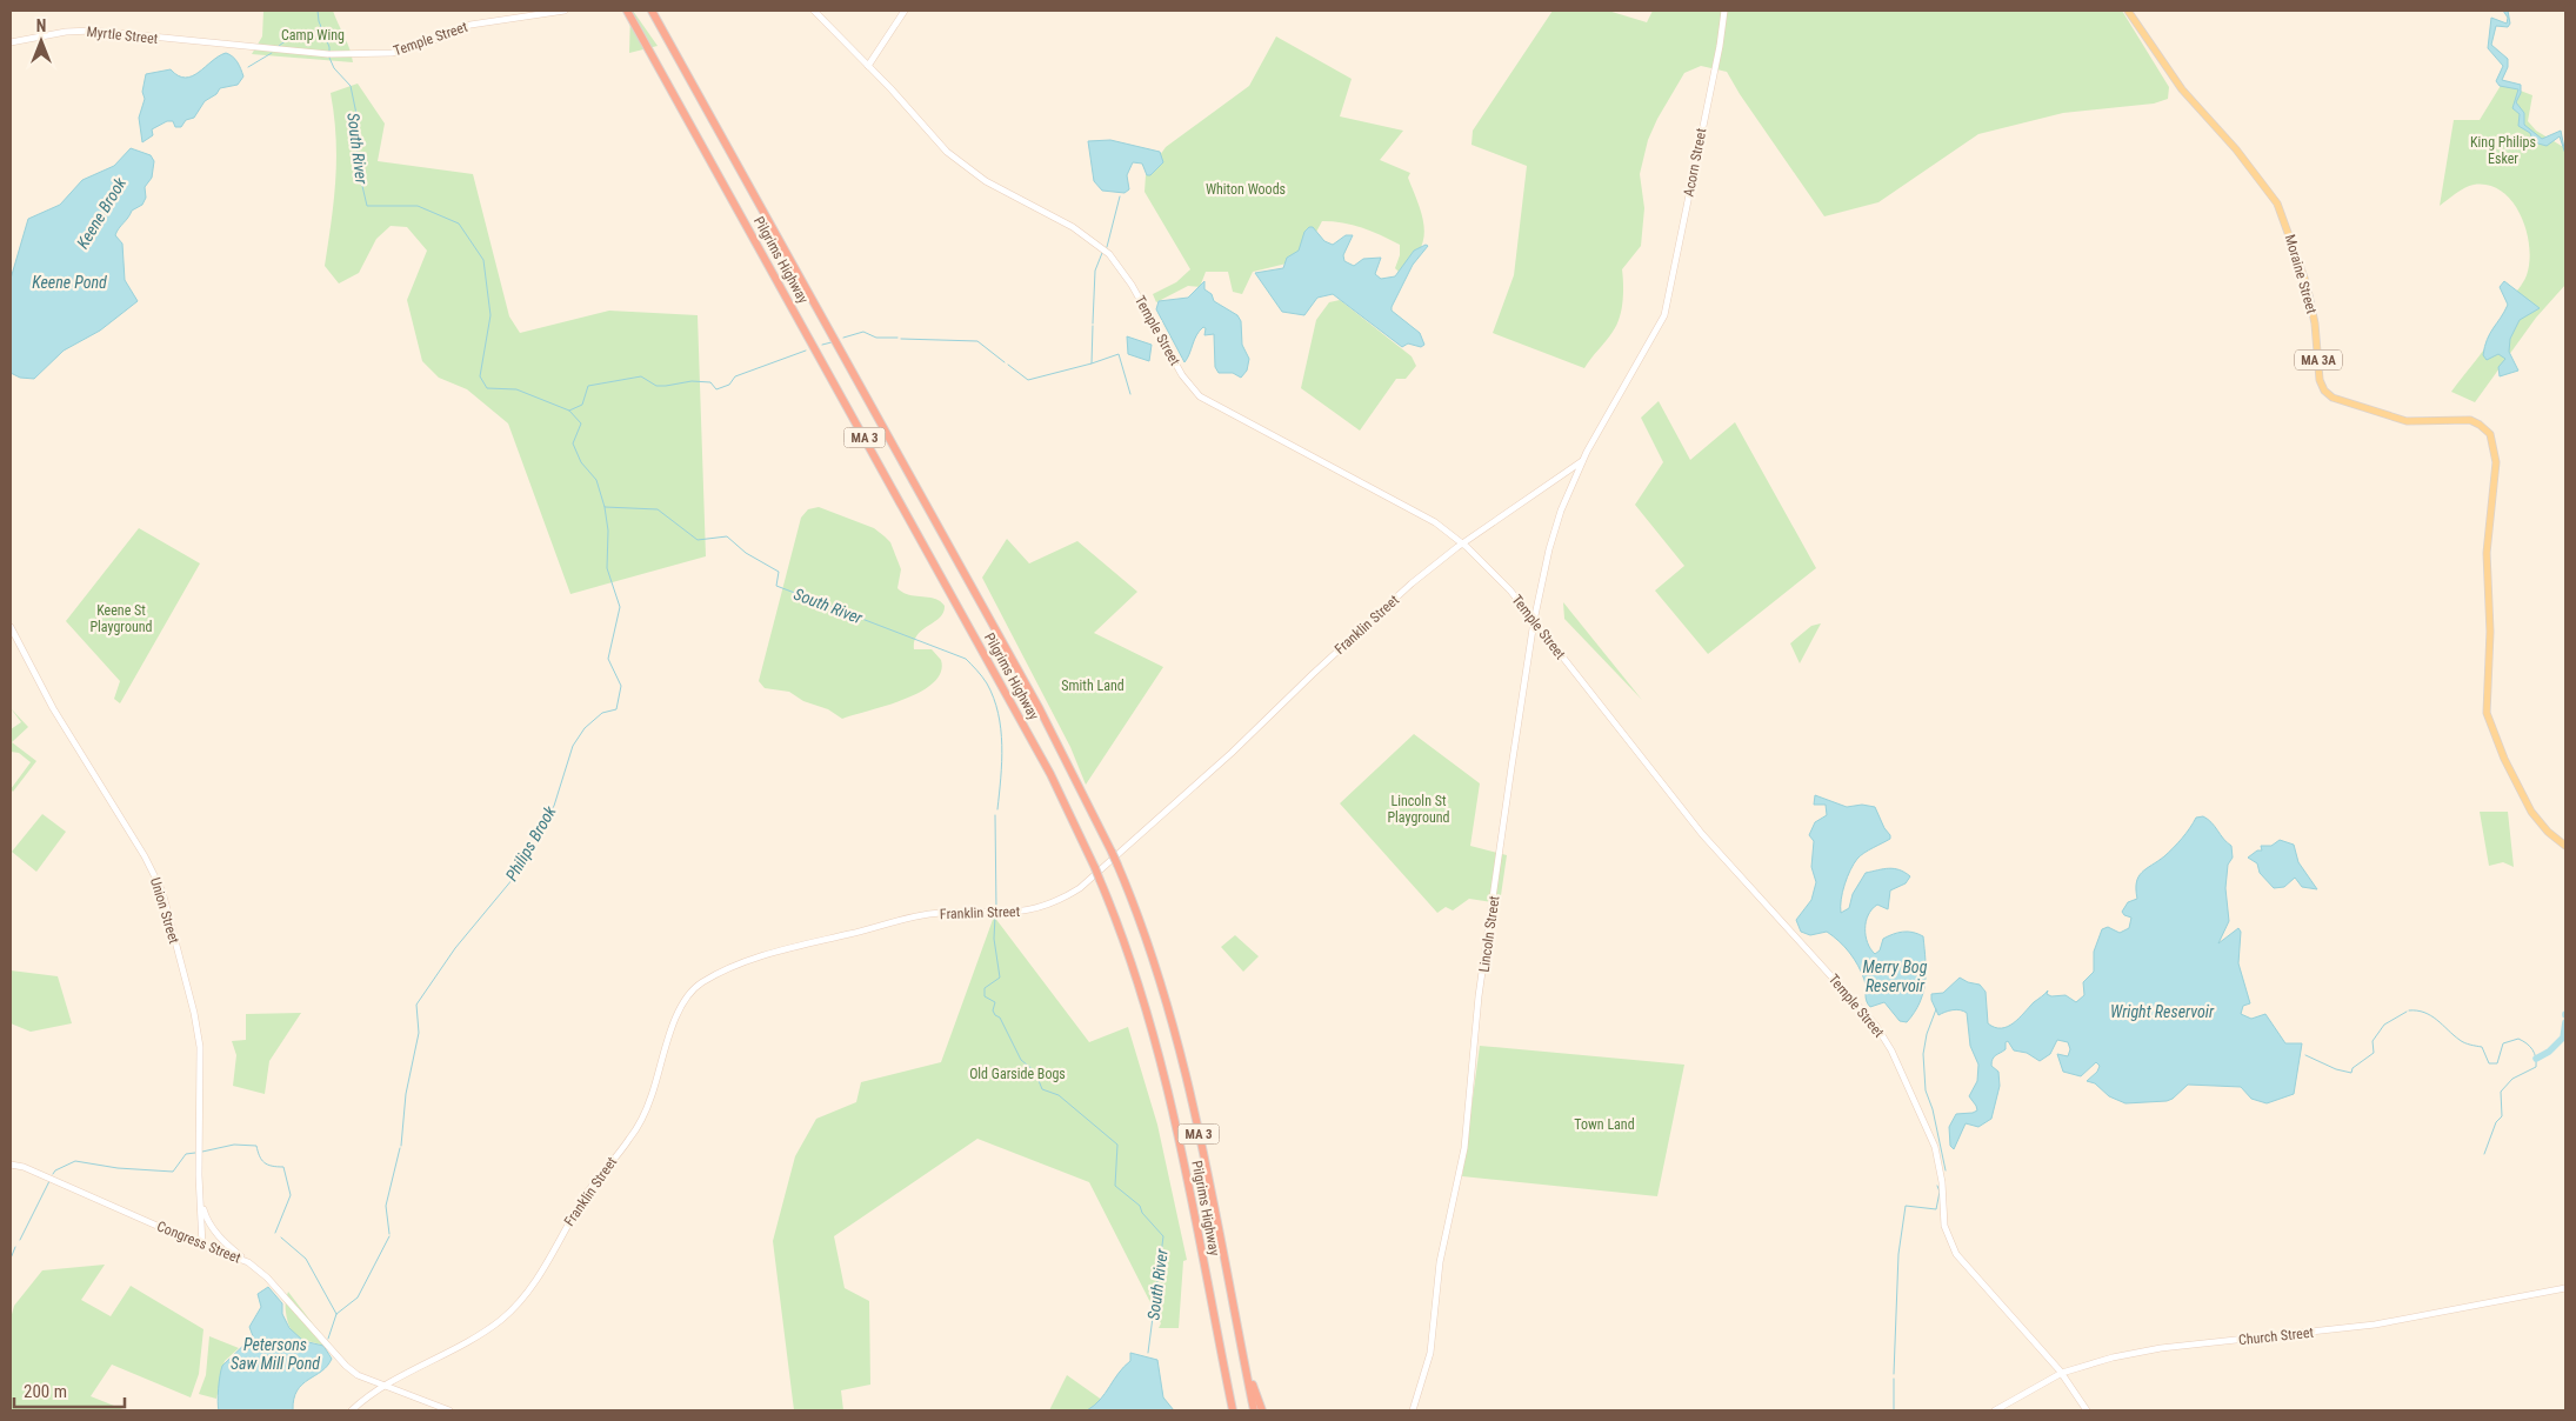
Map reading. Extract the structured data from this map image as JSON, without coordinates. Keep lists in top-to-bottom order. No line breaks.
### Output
{"streets":{"highway":["Pilgrims Highway","MA 3"],"main road":["Myrtle Street","Temple Street","Acorn Street","Moraine Street","MA 3A","Franklin Street","Union Street","Lincoln Street","Congress Street","Church Street"]},"crossings":[["Myrtle Street","Temple Street"],["Temple Street","Franklin Street"],["Temple Street","Lincoln Street"],["Temple Street","Church Street"],["Acorn Street","Franklin Street"],["Franklin Street","Lincoln Street"],["Franklin Street","Congress Street"],["Union Street","Congress Street"]],"water":["South River","Keene Brook","Keene Pond","Philips Brook","Merry Bog Reservoir","Wright Reservoir","Petersons Saw Mill Pond"],"parks":["Camp Wing","King Philips Esker","Whiton Woods","Keene St Playground","Smith Land","Lincoln St Playground","Old Garside Bogs","Town Land"],"scale_bar":"200 m","north":"top"}
